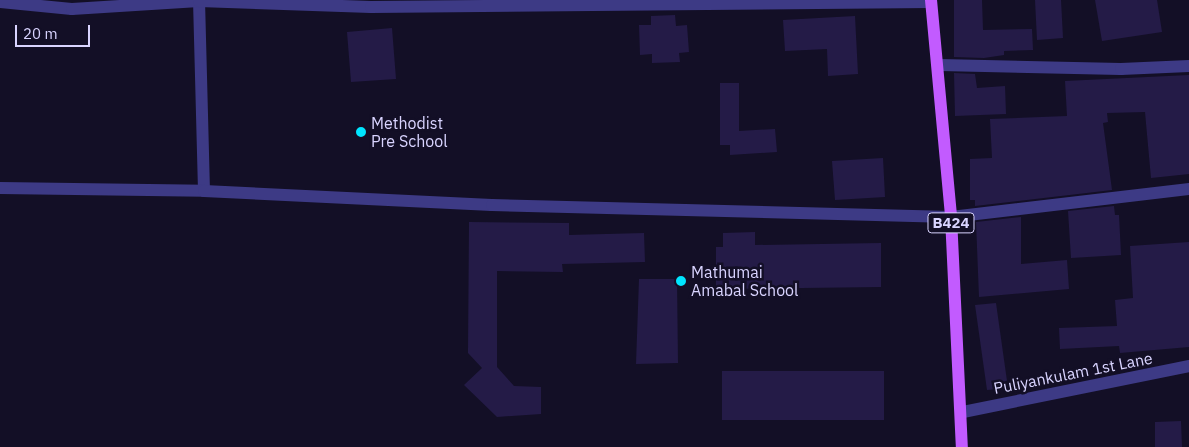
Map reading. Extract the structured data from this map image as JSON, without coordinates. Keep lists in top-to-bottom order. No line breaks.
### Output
{"streets":{"main road":["B424"],"street":["Puliyankulam 1st Lane"]},"crossings":[["B424","Puliyankulam 1st Lane"]],"places":["Methodist Pre School","Mathumai Amabal School"],"scale_bar":"20 m"}
